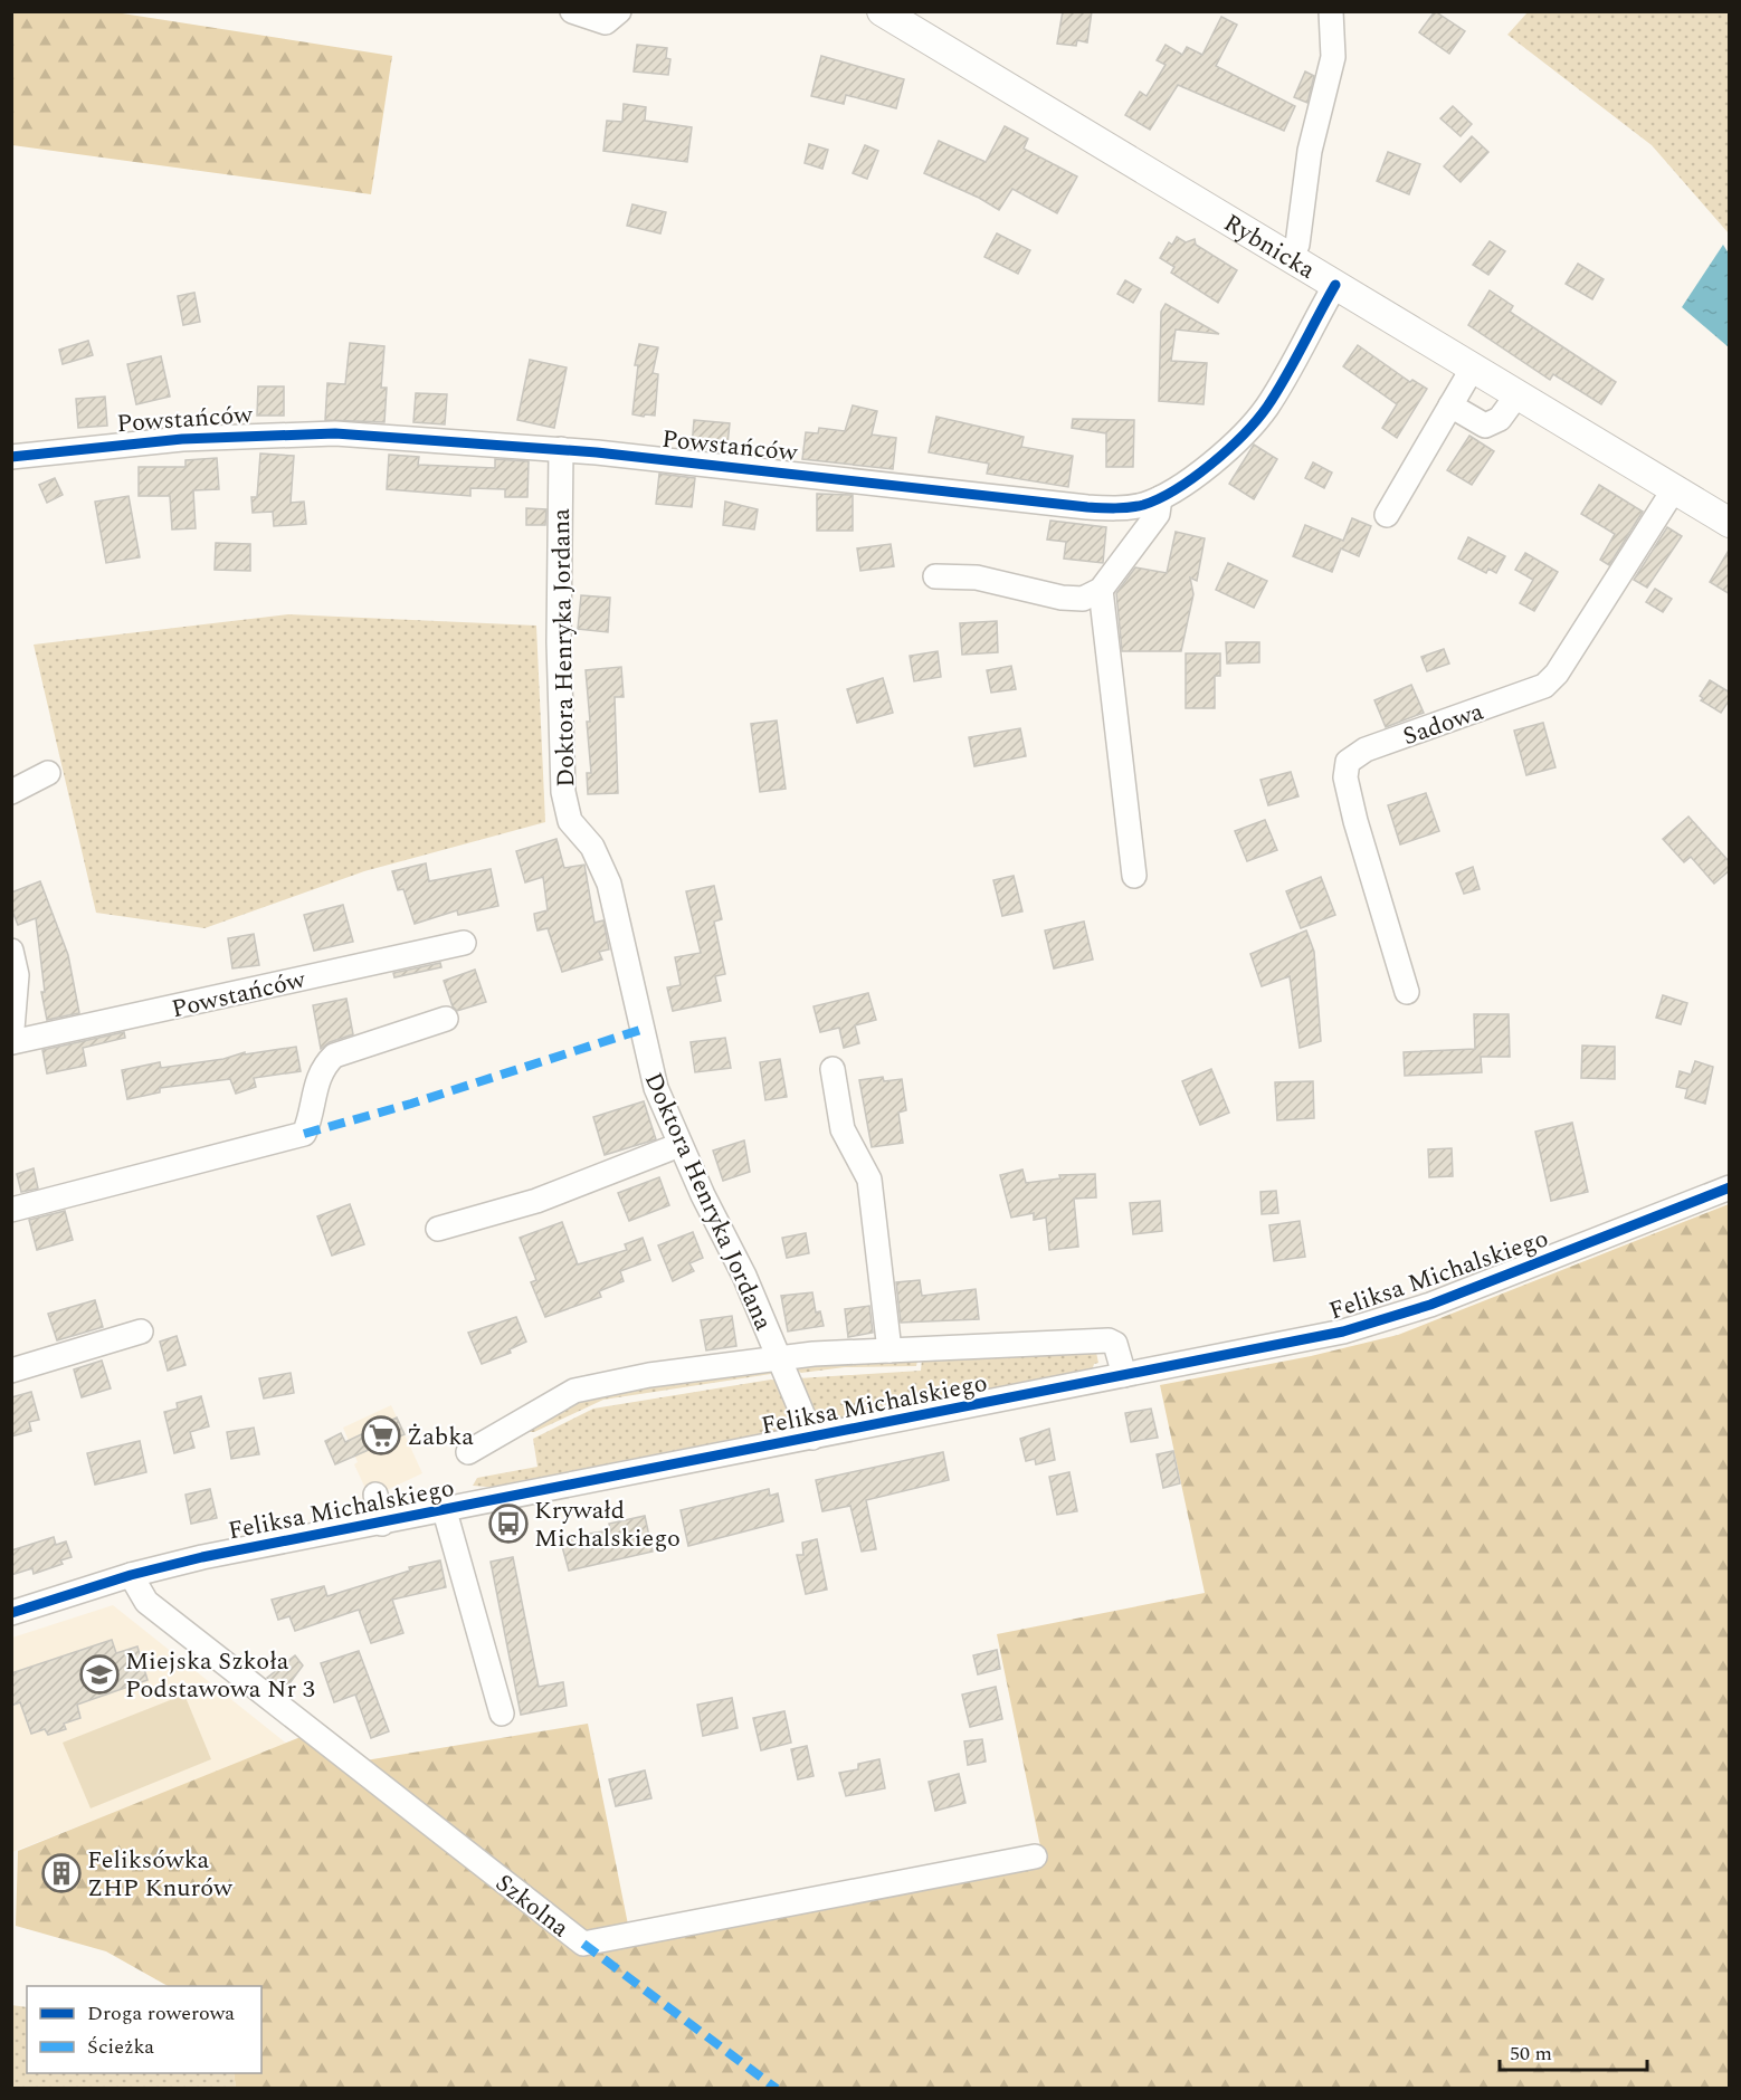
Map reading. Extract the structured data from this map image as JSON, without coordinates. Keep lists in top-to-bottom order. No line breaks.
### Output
{"streets":{"main road":["Rybnicka"],"street":["Powstańców","Doktora Henryka Jordana","Sadowa","Feliksa Michalskiego","Szkolna"]},"crossings":[["Rybnicka","Powstańców"],["Rybnicka","Sadowa"],["Powstańców","Doktora Henryka Jordana"],["Doktora Henryka Jordana","Feliksa Michalskiego"],["Feliksa Michalskiego","Szkolna"]],"places":{"supermarket":["Żabka"],"bus stop":["Krywałd Michalskiego"],"school or university":["Miejska Szkoła Podstawowa Nr 3"],"building":["Feliksówka ZHP Knurów"]},"legend":["Droga rowerowa","Ścieżka"],"scale_bar":"50 m"}
